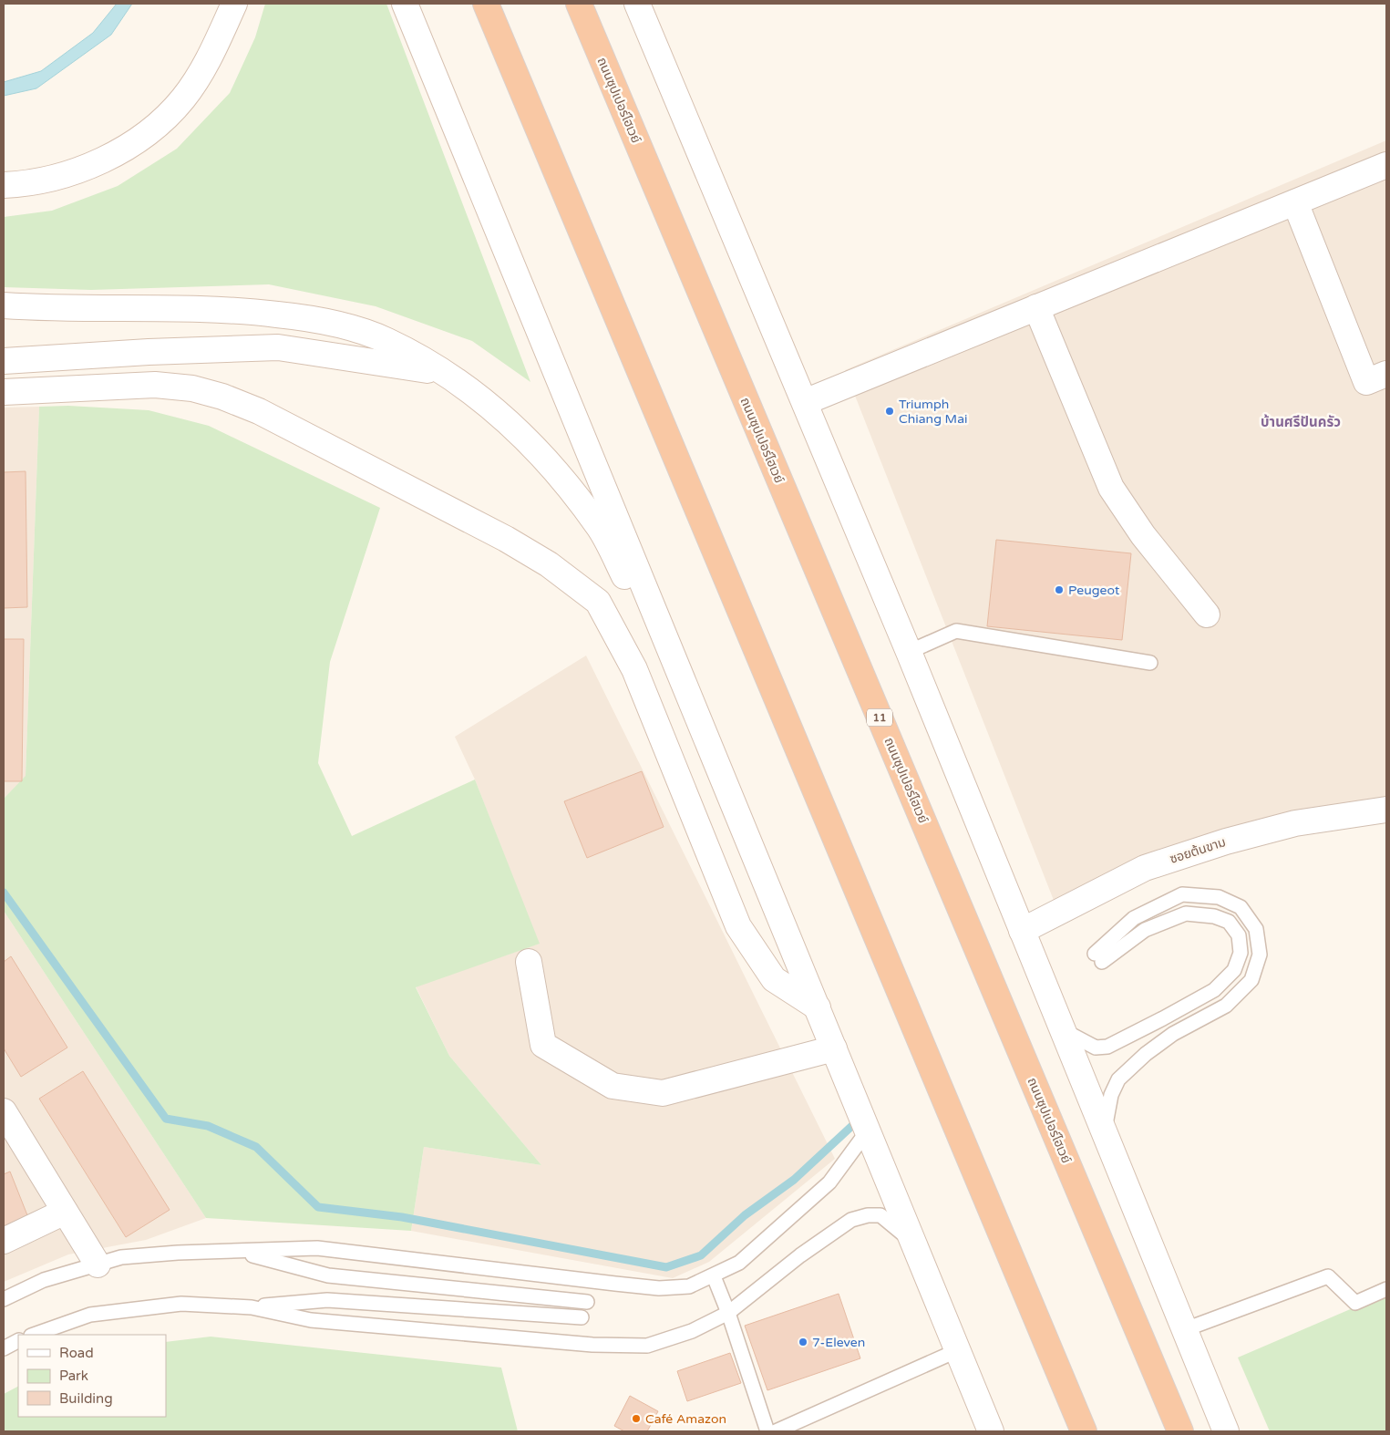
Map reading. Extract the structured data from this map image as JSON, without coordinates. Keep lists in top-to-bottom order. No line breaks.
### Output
{"streets":{"highway":["ถนนซุปเปอร์ไฮเวย์","11"],"main road":["ซอยต้นขาม"]},"districts":["บ้านศรีปันครัว"],"places":["Triumph Chiang Mai","Peugeot","7-Eleven","Café Amazon"],"legend":["Road","Park","Building"]}
